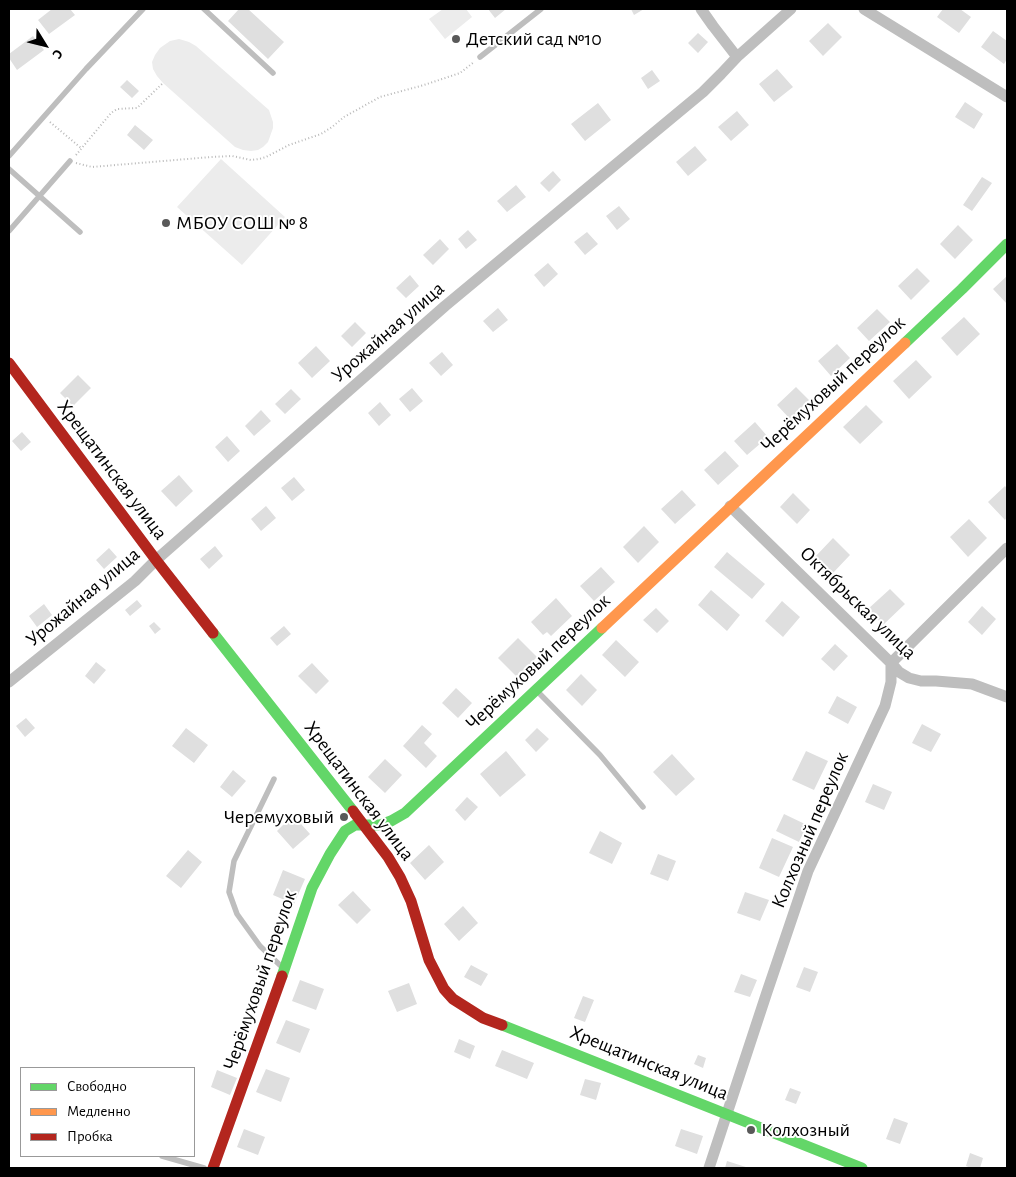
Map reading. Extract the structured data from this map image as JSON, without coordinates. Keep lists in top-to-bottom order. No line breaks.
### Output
{"streets":{"street":["Урожайная улица","Черёмуховый переулок","Хрещатинская улица","Октябрьская улица","Колхозный переулок"]},"crossings":[["Урожайная улица","Хрещатинская улица"],["Черёмуховый переулок","Хрещатинская улица"],["Черёмуховый переулок","Октябрьская улица"],["Хрещатинская улица","Колхозный переулок"],["Октябрьская улица","Колхозный переулок"]],"places":["Детский сад №10","МБОУ СОШ № 8","Черемуховый","Колхозный"],"legend":["Свободно","Медленно","Пробка"],"north":"bottom right"}
